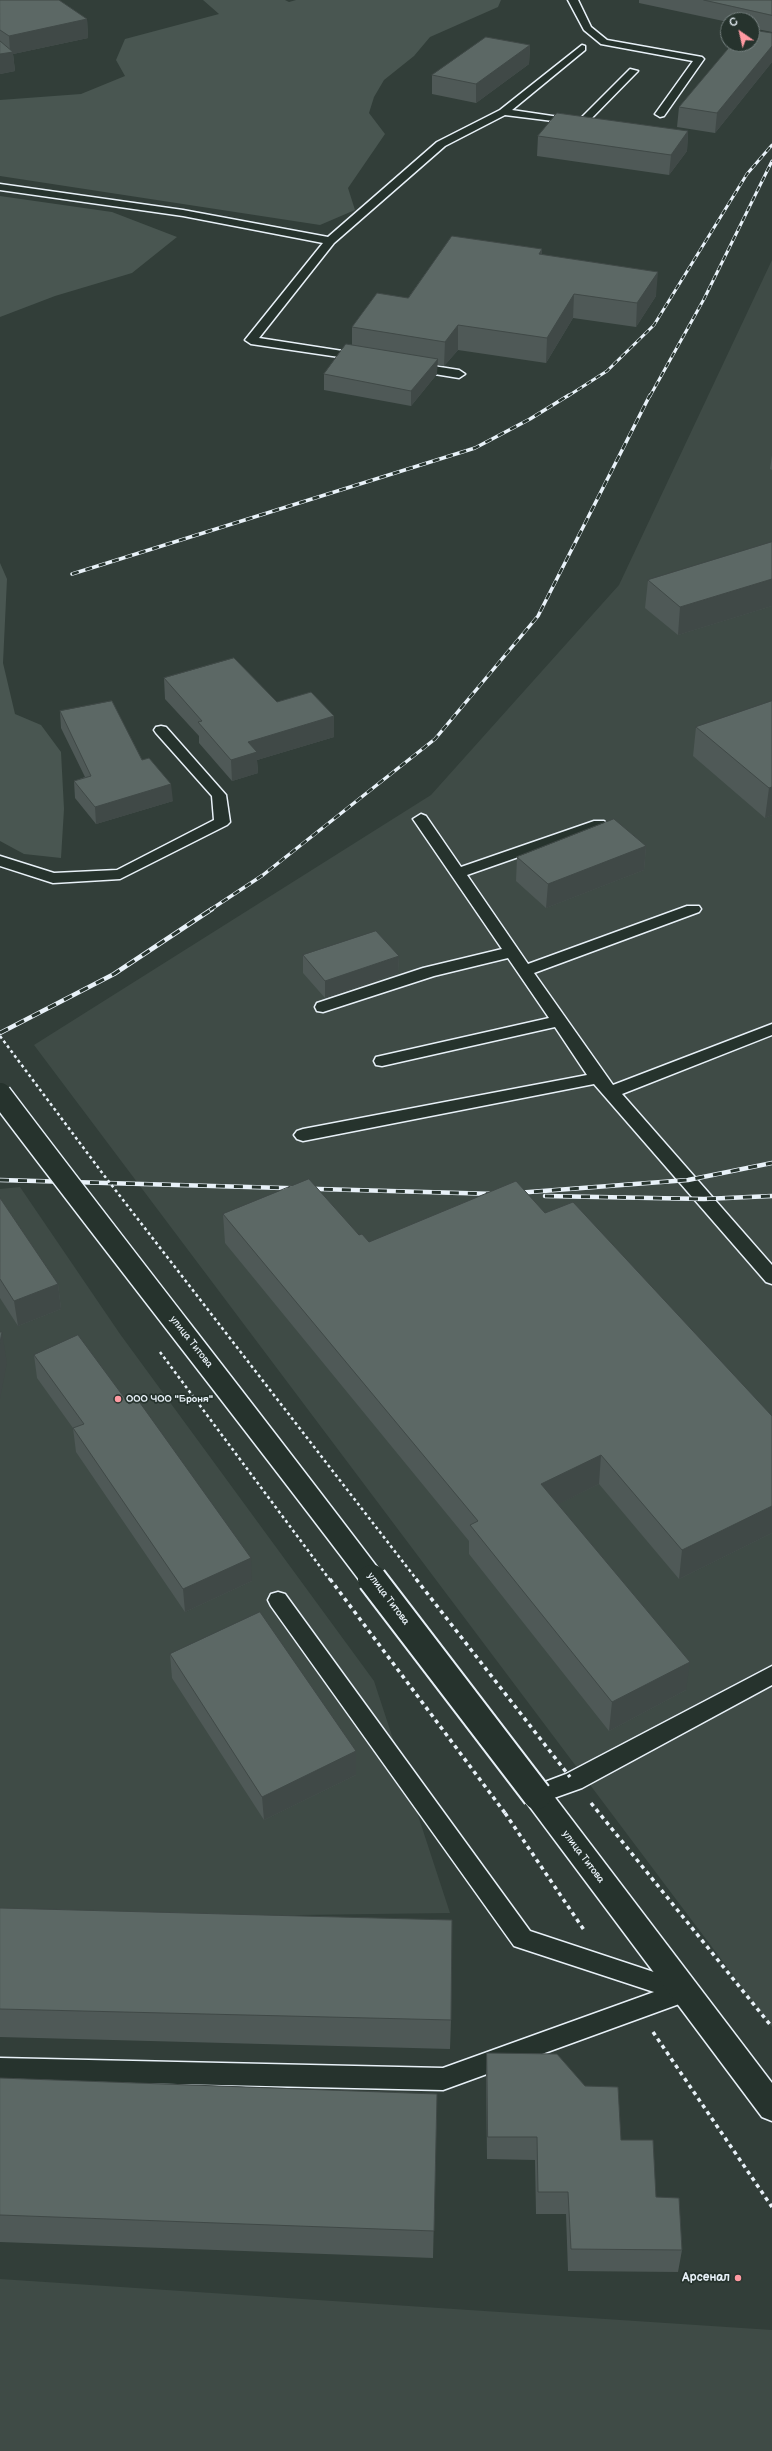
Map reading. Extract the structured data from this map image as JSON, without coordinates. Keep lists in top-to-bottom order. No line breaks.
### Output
{"streets":{"main road":["улица Титова"]},"places":["ООО ЧОО \"Броня\"","Арсенал"],"north":"top left"}
